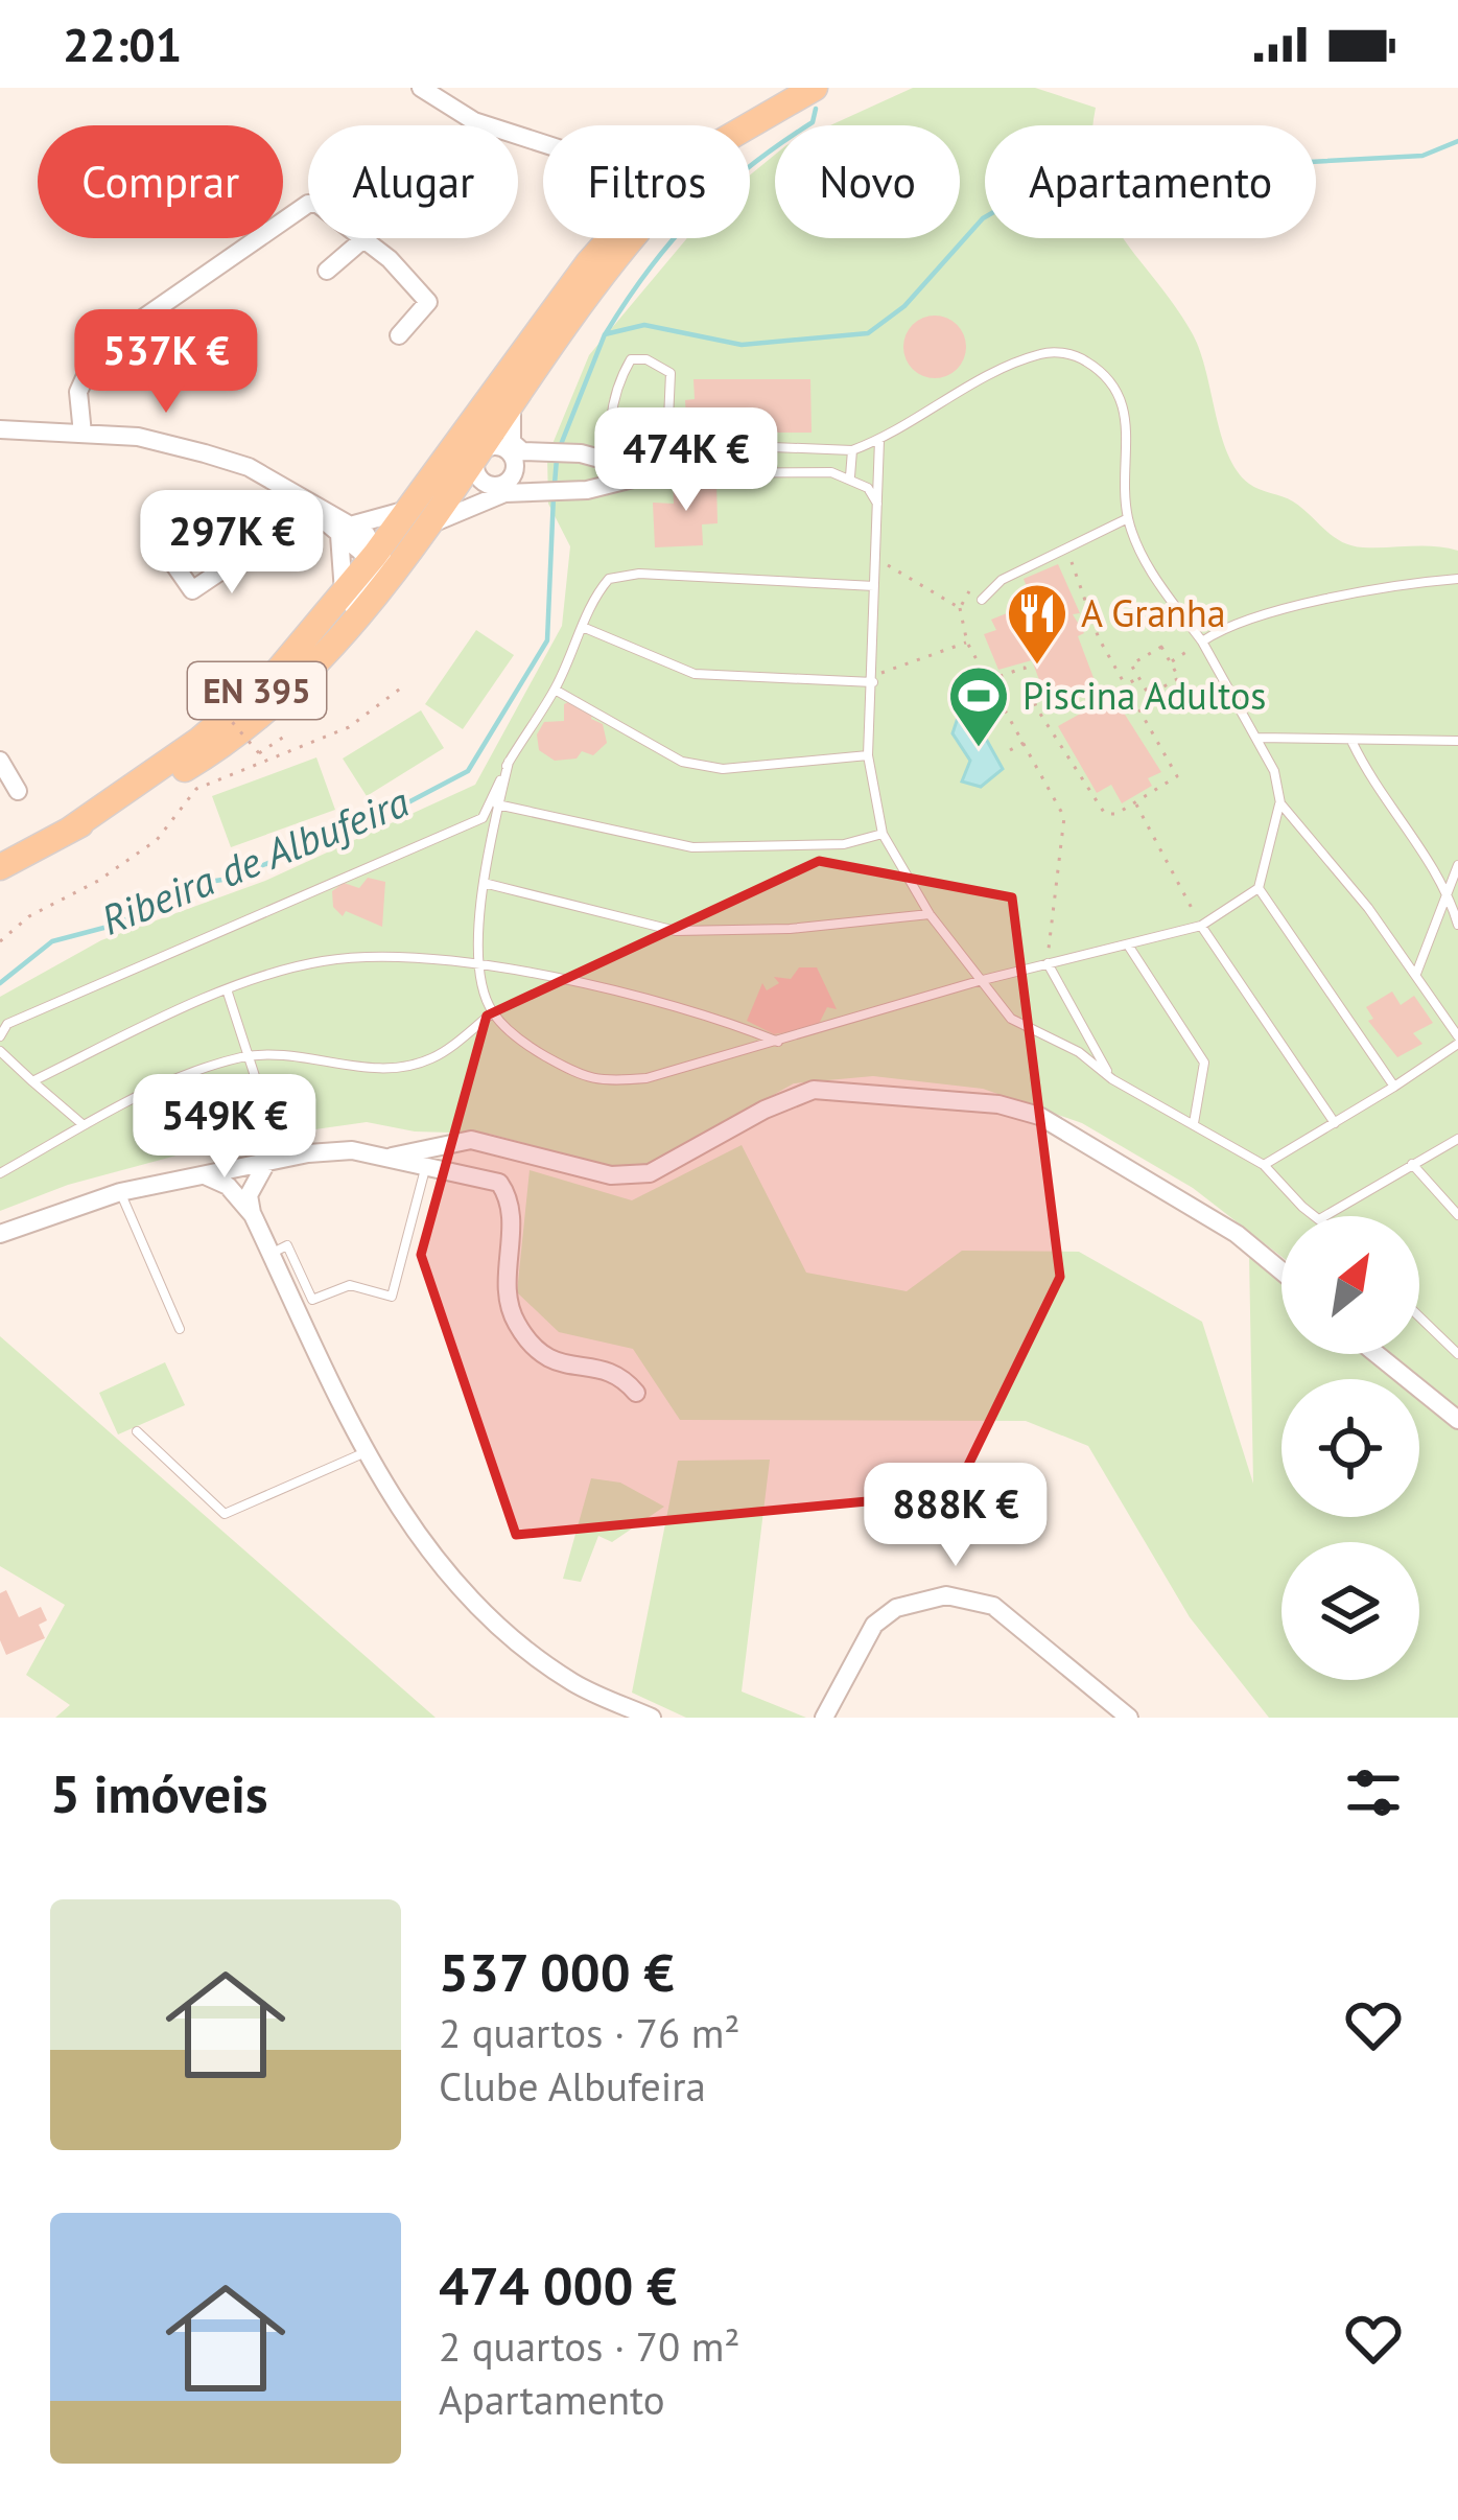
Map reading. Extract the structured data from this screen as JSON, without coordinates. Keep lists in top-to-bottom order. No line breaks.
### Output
{"streets":{"main road":["EN 395"]},"water":["Ribeira de Albufeira"],"places":{"restaurant":["A Granha"],"sports":["Piscina Adultos"]},"north":"top right","page":{"status":"22:01","chip":["Comprar","Alugar","Filtros","Novo","Apartamento"],"price":["537K €","474K €","297K €","549K €","888K €"],"heading":"5 imóveis","list":[{"name":"537 000 €","note":"2 quartos · 76 m² · Clube Albufeira"},{"name":"474 000 €","note":"2 quartos · 70 m² · Apartamento"}]}}
